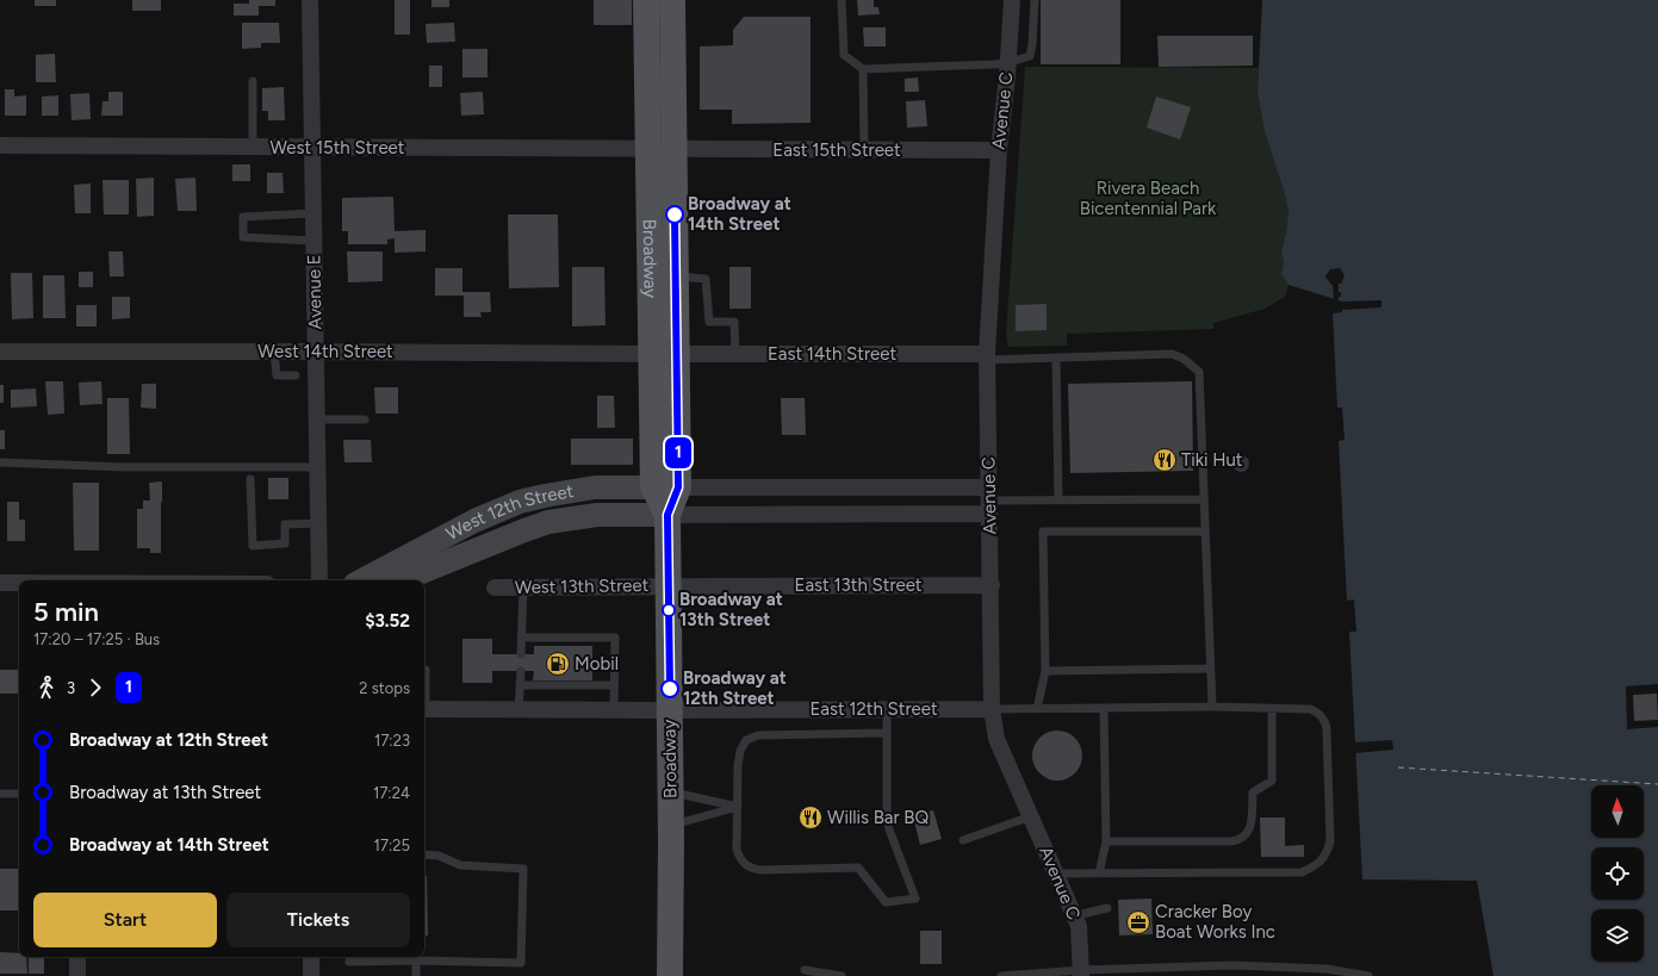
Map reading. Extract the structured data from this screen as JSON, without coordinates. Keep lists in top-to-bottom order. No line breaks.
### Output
{"streets":{"main road":["Broadway"],"street":["Avenue C","West 15th Street","East 15th Street","Avenue E","West 14th Street","East 14th Street","West 12th Street","East 13th Street","West 13th Street","East 12th Street"]},"crossings":[["Avenue C","East 15th Street"],["Avenue C","East 14th Street"],["Avenue C","East 13th Street"],["Avenue C","East 12th Street"],["West 15th Street","East 15th Street"],["West 15th Street","Broadway"],["West 15th Street","Avenue E"],["East 15th Street","Broadway"],["Broadway","West 14th Street"],["Broadway","East 14th Street"],["Broadway","West 12th Street"],["Broadway","East 13th Street"],["Broadway","West 13th Street"],["Broadway","East 12th Street"],["Avenue E","West 14th Street"],["East 13th Street","West 13th Street"]],"parks":["Rivera Beach Bicentennial Park"],"places":{"other":["Broadway at 14th Street","Broadway at 13th Street","Broadway at 12th Street"],"restaurant":["Tiki Hut","Willis Bar BQ"],"fuel station":["Mobil"],"office":["Cracker Boy Boat Works Inc"]},"lines":["bus line 1"],"north":"top","page":{"on_map":"1","heading":["5 min","17:20 – 17:25 · Bus","$3.52"],"legs":["3","1","2 stops"],"list":[{"name":"Broadway at 12th Street","value":"17:23"},{"name":"Broadway at 13th Street","value":"17:24"},{"name":"Broadway at 14th Street","value":"17:25"}],"buttons":["Start","Tickets"]}}
